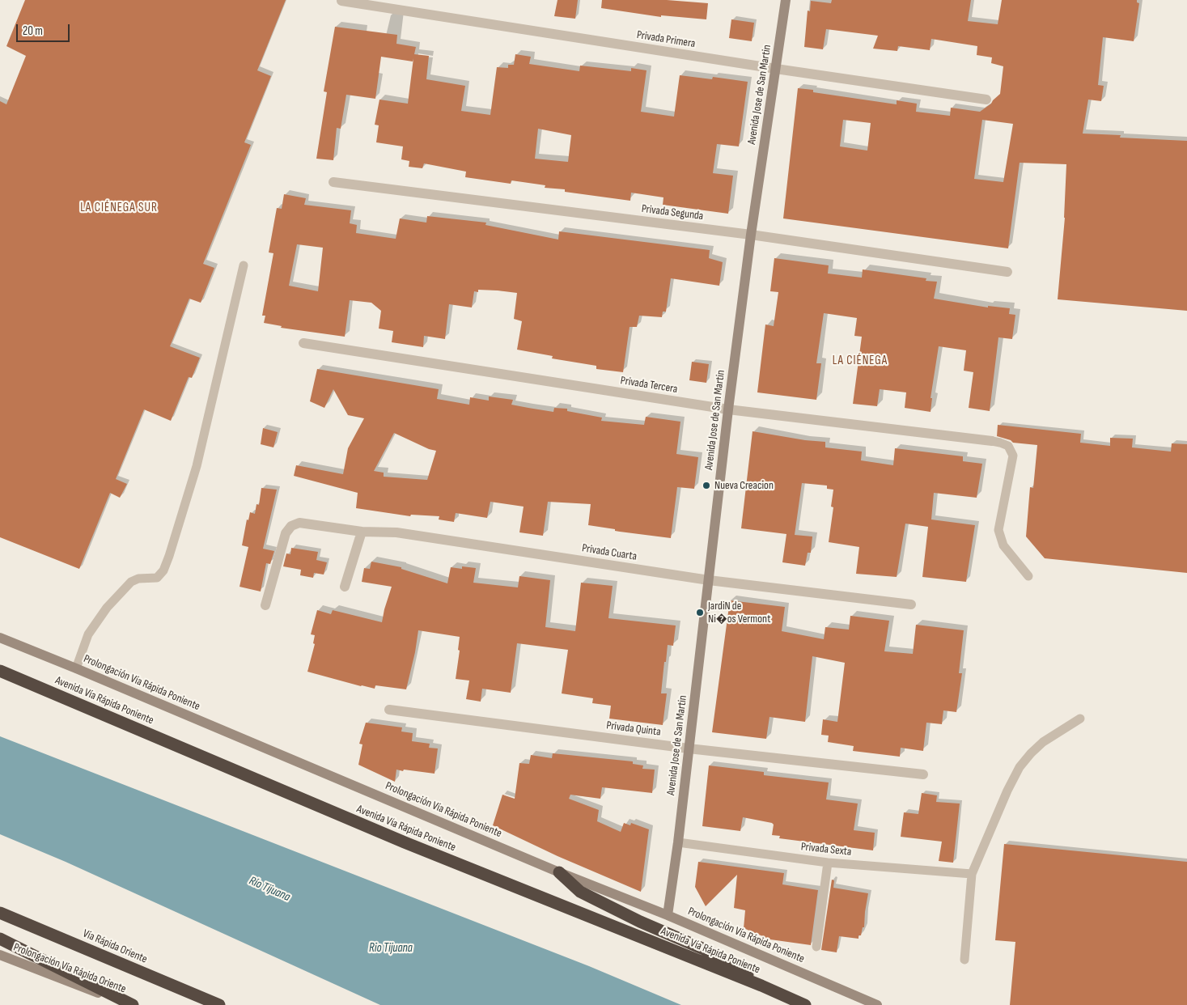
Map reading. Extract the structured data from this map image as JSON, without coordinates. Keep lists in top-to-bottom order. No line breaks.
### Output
{"streets":{"highway":["Avenida Vía Rápida Poniente","Vía Rápida Oriente"],"main road":["Avenida Jose de San Martin","Prolongación Vía Rápida Poniente","Prolongación Vía Rápida Oriente"],"street":["Privada Primera","Privada Segunda","Privada Tercera","Privada Cuarta","Privada Quinta"],"lane":["Privada Sexta"]},"crossings":[["Privada Primera","Avenida Jose de San Martin"],["Avenida Jose de San Martin","Privada Segunda"],["Avenida Jose de San Martin","Privada Tercera"],["Avenida Jose de San Martin","Privada Cuarta"],["Avenida Jose de San Martin","Prolongación Vía Rápida Poniente"],["Avenida Jose de San Martin","Privada Quinta"],["Avenida Jose de San Martin","Privada Sexta"]],"districts":["LA CIÉNEGA SUR","LA CIÉNEGA"],"water":["Río Tijuana","Rio Tijuana"],"places":["Nueva Creacion","JardiN de Ni�os Vermont"],"scale_bar":"20 m"}
